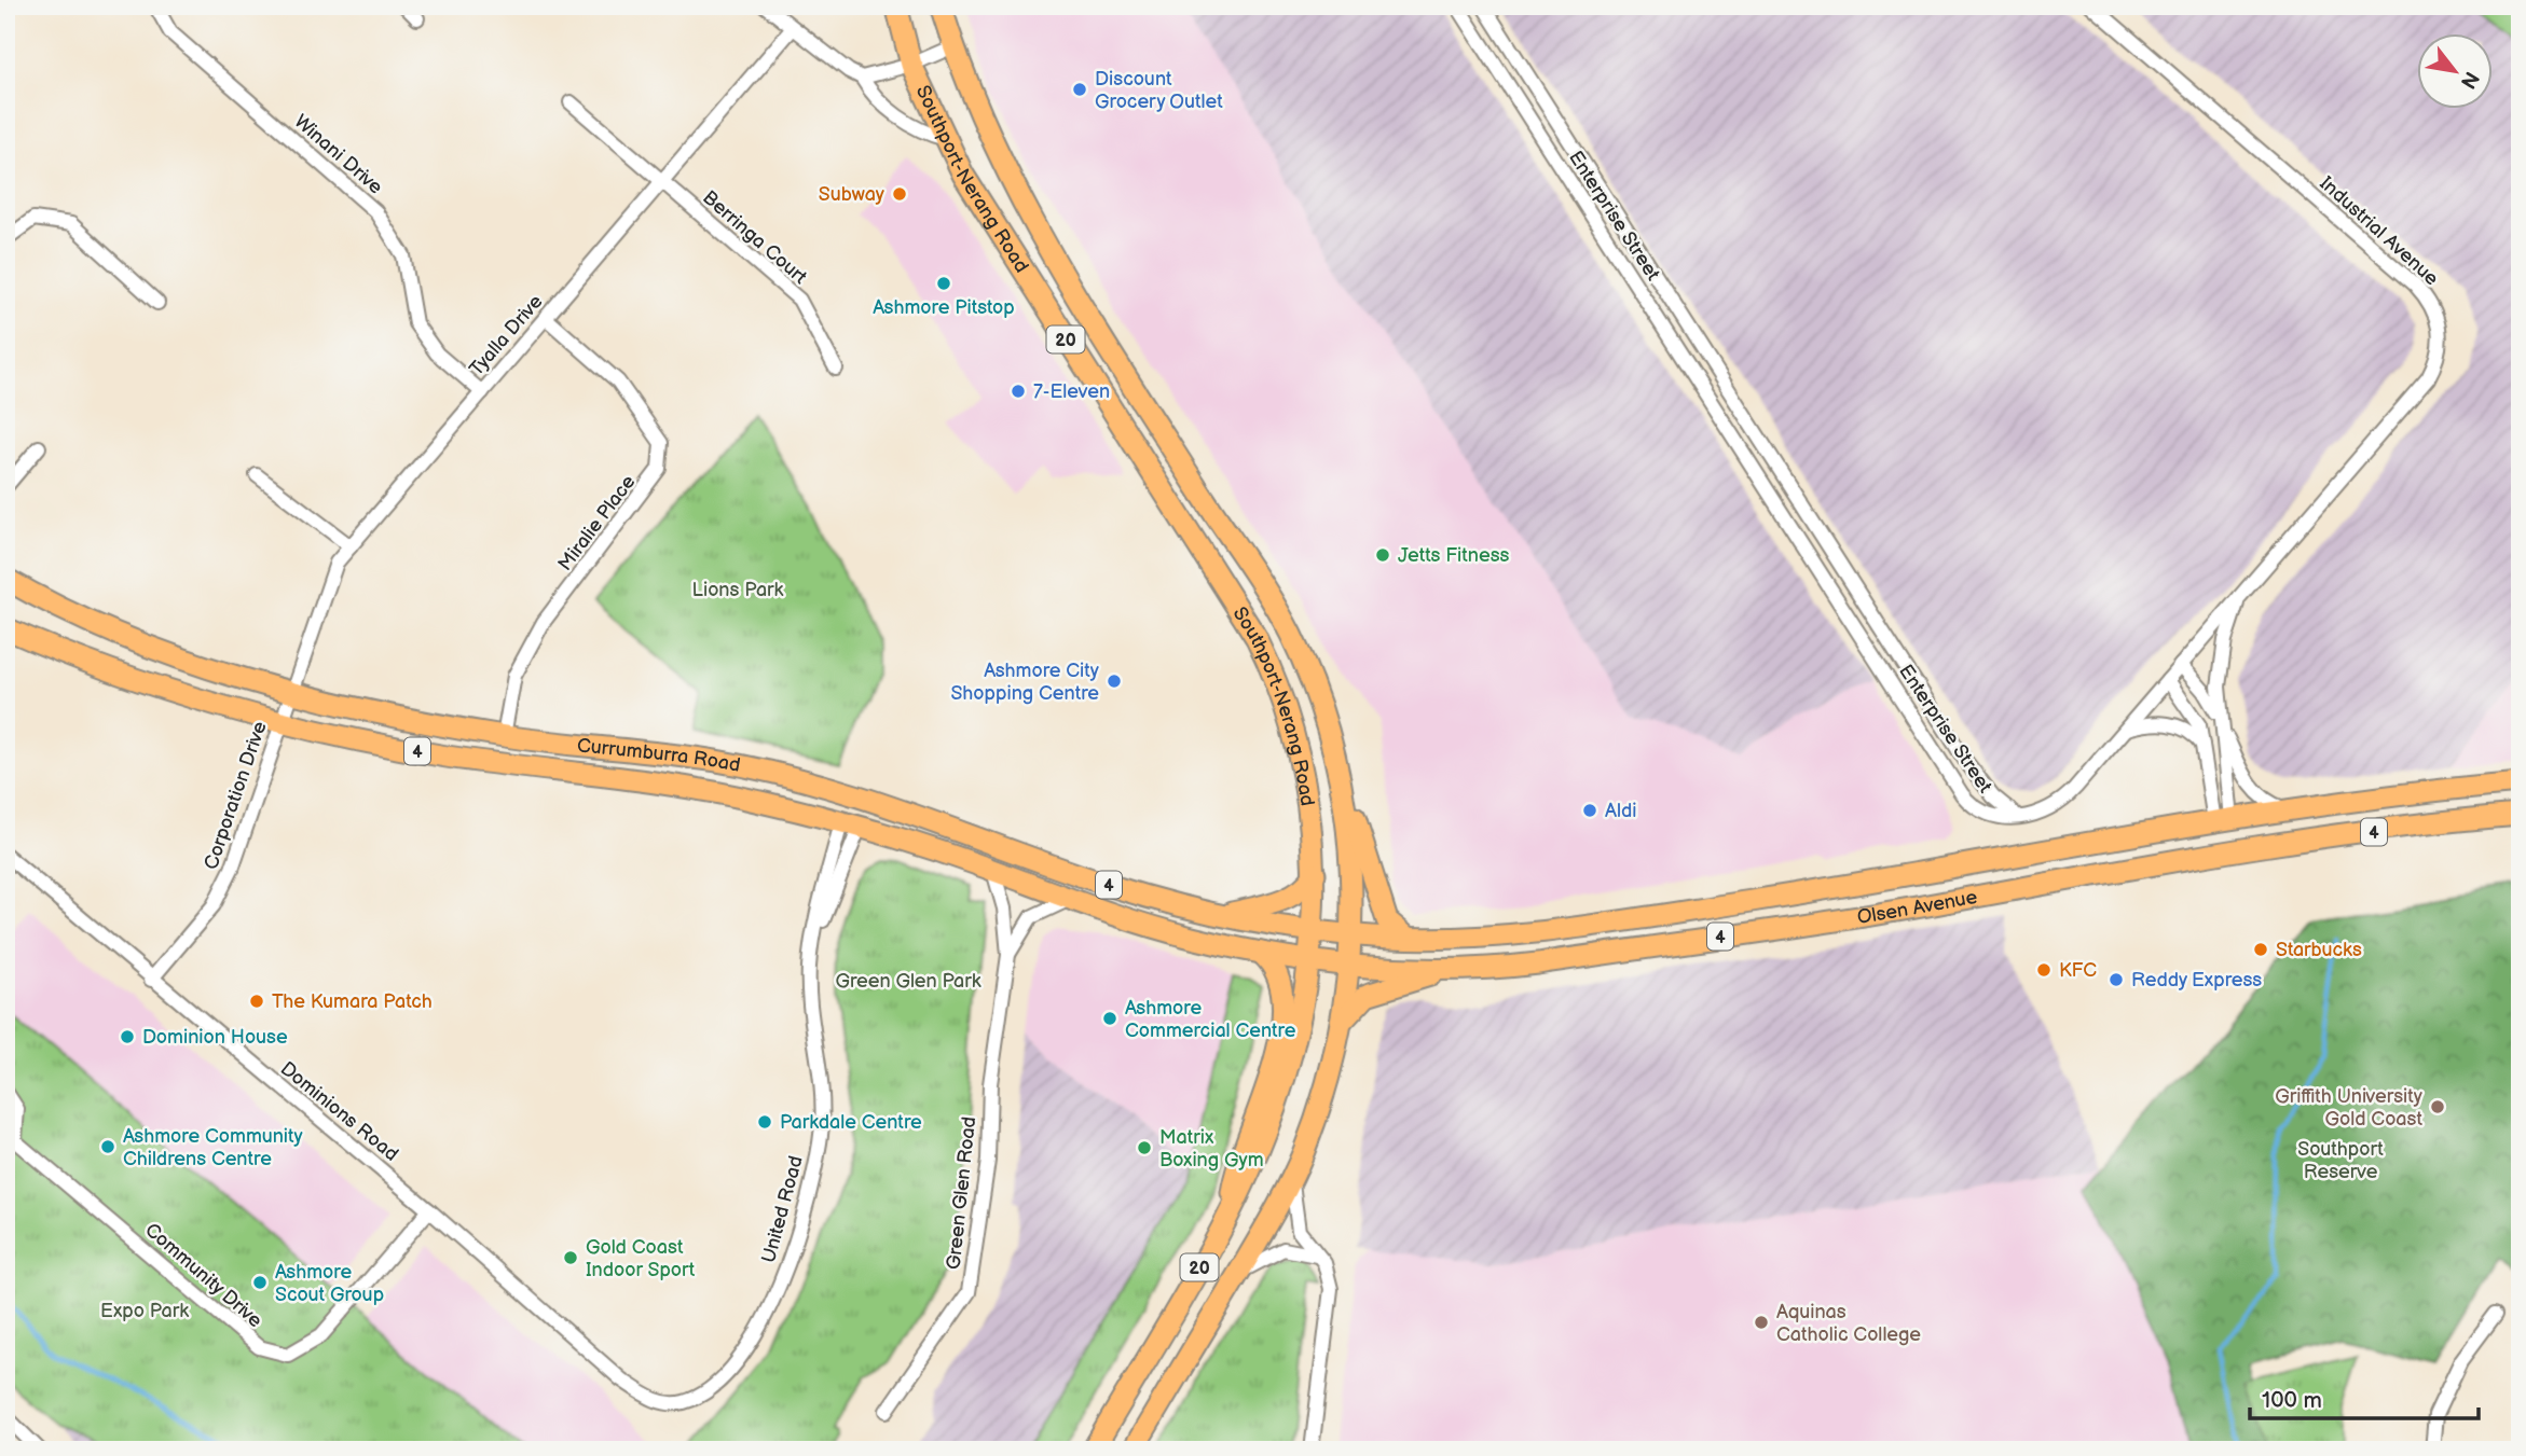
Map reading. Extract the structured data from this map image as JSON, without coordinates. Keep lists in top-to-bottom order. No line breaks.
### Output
{"streets":{"main road":["Southport-Nerang Road","20","4","Currumburra Road","Olsen Avenue"],"street":["Winani Drive","Enterprise Street","Industrial Avenue","Berringa Court","Tyalla Drive","Miralie Place","Corporation Drive","Dominions Road","Green Glen Road","United Road","Community Drive"]},"crossings":[["Winani Drive","Tyalla Drive"],["Southport-Nerang Road","Currumburra Road"],["Southport-Nerang Road","Olsen Avenue"],["Enterprise Street","Industrial Avenue"],["Industrial Avenue","Olsen Avenue"],["Berringa Court","Tyalla Drive"],["Tyalla Drive","Miralie Place"],["Tyalla Drive","Currumburra Road"],["Tyalla Drive","Corporation Drive"],["Miralie Place","Currumburra Road"],["Currumburra Road","Corporation Drive"],["Currumburra Road","Olsen Avenue"],["Currumburra Road","Green Glen Road"],["Currumburra Road","United Road"],["Corporation Drive","Dominions Road"],["Dominions Road","United Road"],["Dominions Road","Community Drive"]],"parks":["Lions Park","Green Glen Park","Southport Reserve","Expo Park"],"places":["Discount Grocery Outlet","Subway","Ashmore Pitstop","7-Eleven","Jetts Fitness","Ashmore City Shopping Centre","Aldi","Starbucks","KFC","Reddy Express","The Kumara Patch","Ashmore Commercial Centre","Dominion House","Griffith University Gold Coast","Parkdale Centre","Ashmore Community Childrens Centre","Matrix Boxing Gym","Gold Coast Indoor Sport","Ashmore Scout Group","Aquinas Catholic College"],"scale_bar":"100 m","north":"bottom right"}
